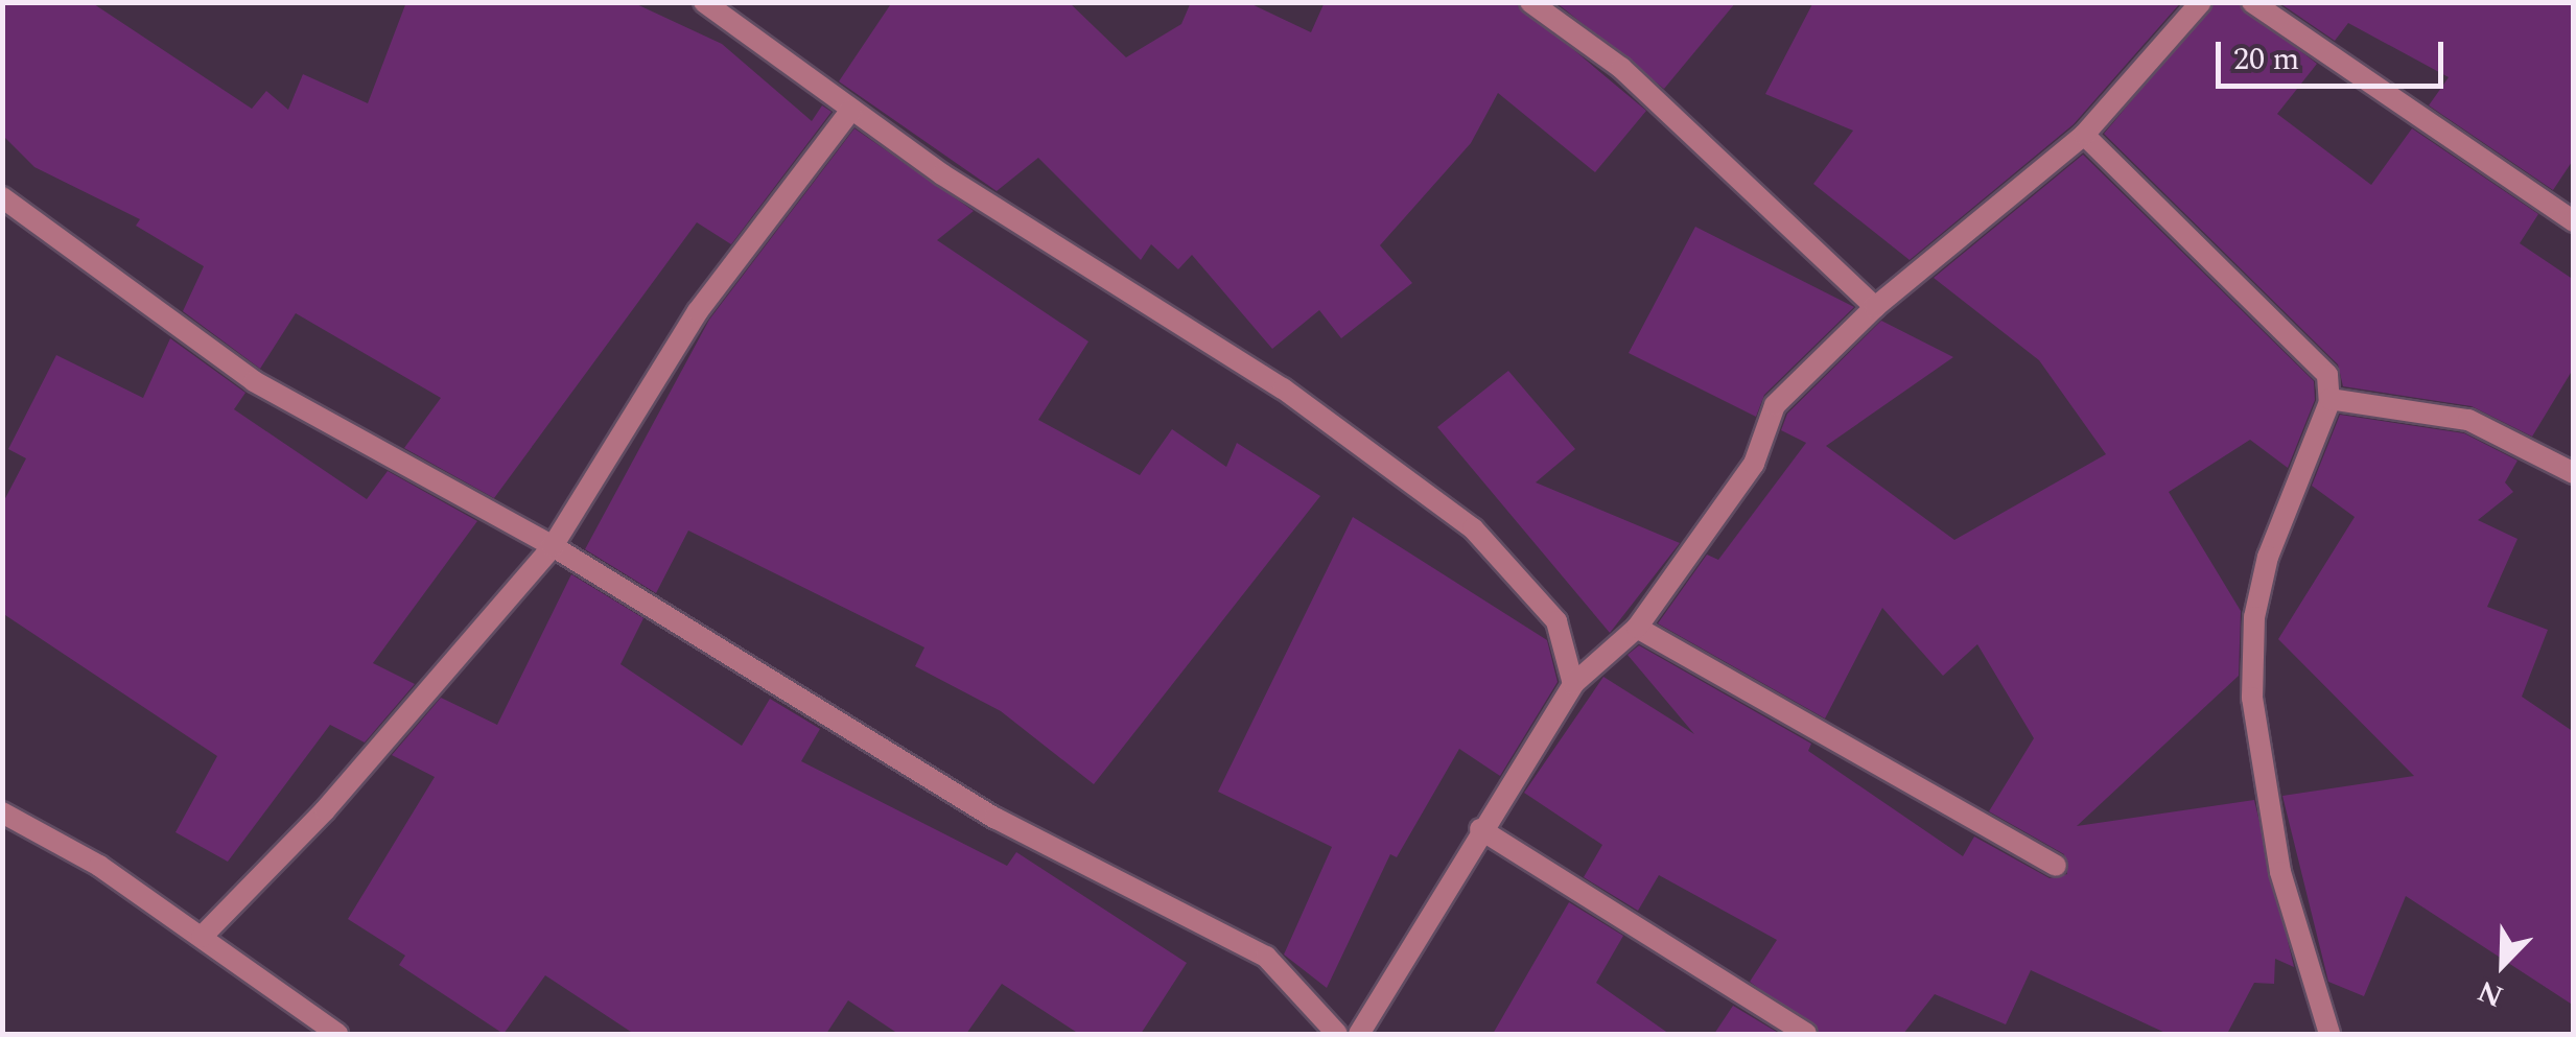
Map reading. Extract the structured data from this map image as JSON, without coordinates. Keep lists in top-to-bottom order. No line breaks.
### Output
{"scale_bar":"20 m","north":"bottom left"}
